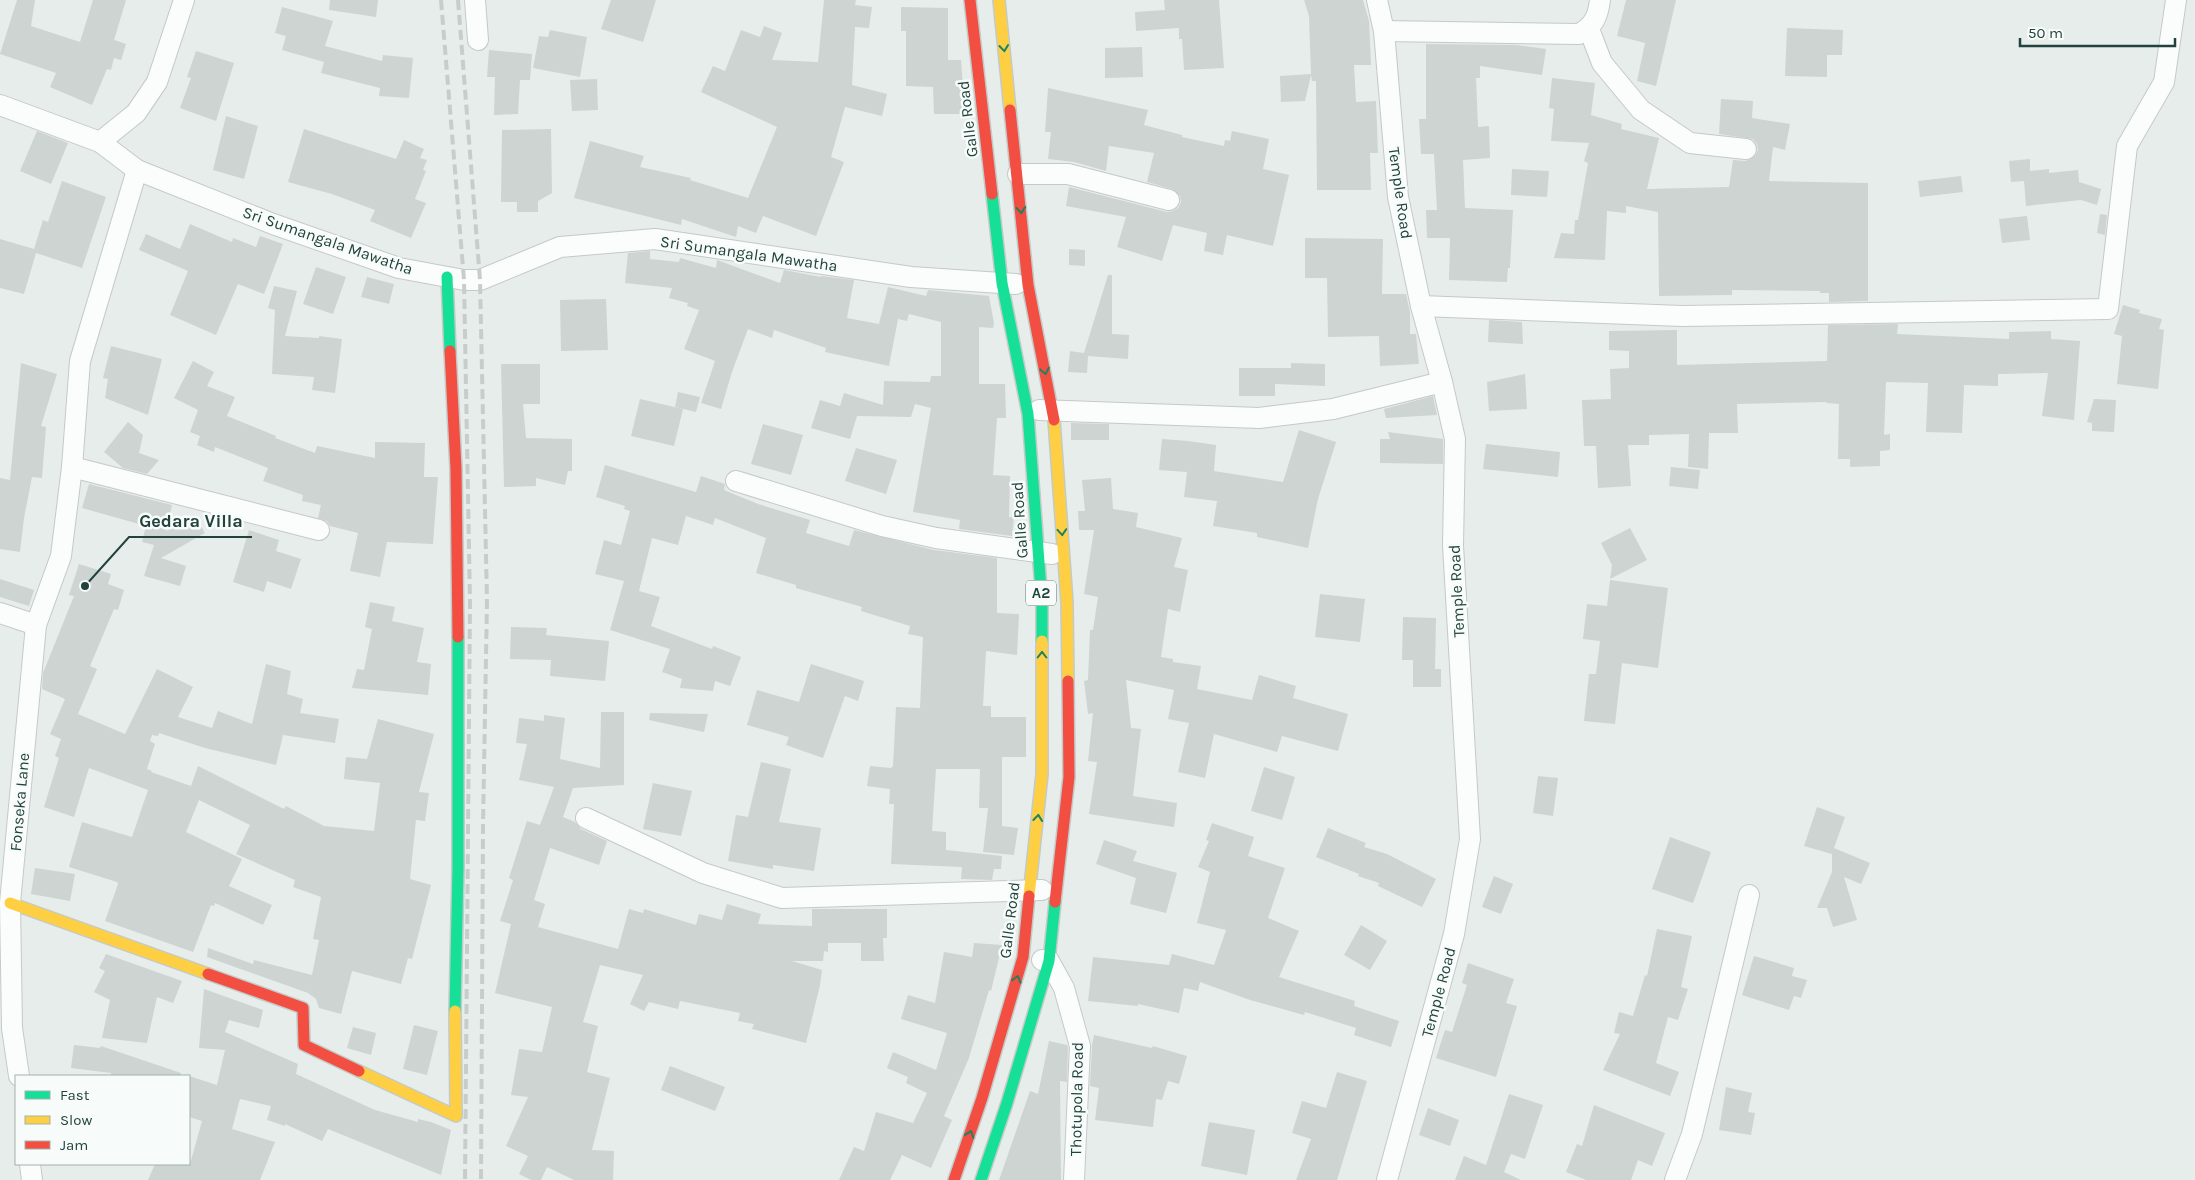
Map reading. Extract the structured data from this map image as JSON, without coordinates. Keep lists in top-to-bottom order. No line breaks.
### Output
{"streets":{"main road":["Galle Road","A2"],"street":["Temple Road","Sri Sumangala Mawatha","Fonseka Lane","Thotupola Road"]},"crossings":[["Galle Road","Sri Sumangala Mawatha"],["Sri Sumangala Mawatha","A2"],["Sri Sumangala Mawatha","Fonseka Lane"],["A2","Thotupola Road"]],"places":["Gedara Villa"],"legend":["Fast","Slow","Jam"],"scale_bar":"50 m"}
